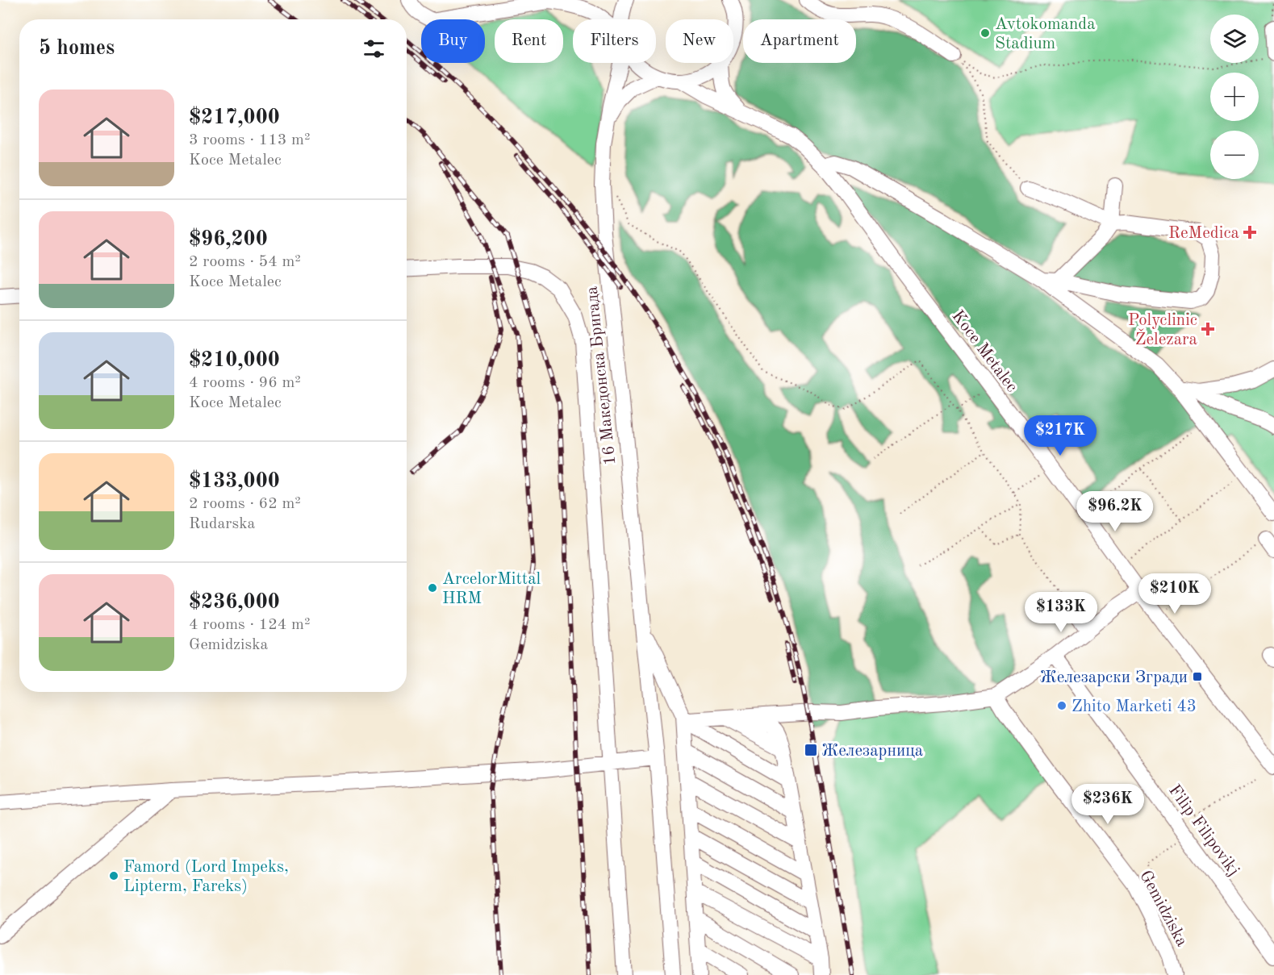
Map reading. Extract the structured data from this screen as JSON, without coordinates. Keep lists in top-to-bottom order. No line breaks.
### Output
{"streets":{"street":["Koce Metalec","16 Македонска Бригада","Filip Filipovikj","Gemidziska"]},"places":{"other":["Avtokomanda Stadium","ArcelorMittal HRM","Zhito Marketi 43","Famord (Lord Impeks, Lipterm, Fareks)"],"health":["ReMedica","Polyclinic Železara"],"transit":["Железарски Згради","Железарница"]},"page":{"map_buttons":["+","−"],"chip":["Buy","Rent","Filters","New","Apartment"],"heading":"5 homes","list":[{"name":"$217,000","note":"3 rooms · 113 m² · Koce Metalec"},{"name":"$96,200","note":"2 rooms · 54 m² · Koce Metalec"},{"name":"$210,000","note":"4 rooms · 96 m² · Koce Metalec"},{"name":"$133,000","note":"2 rooms · 62 m² · Rudarska"},{"name":"$236,000","note":"4 rooms · 124 m² · Gemidziska"}],"price":["$217K","$96.2K","$210K","$133K","$236K"]}}
